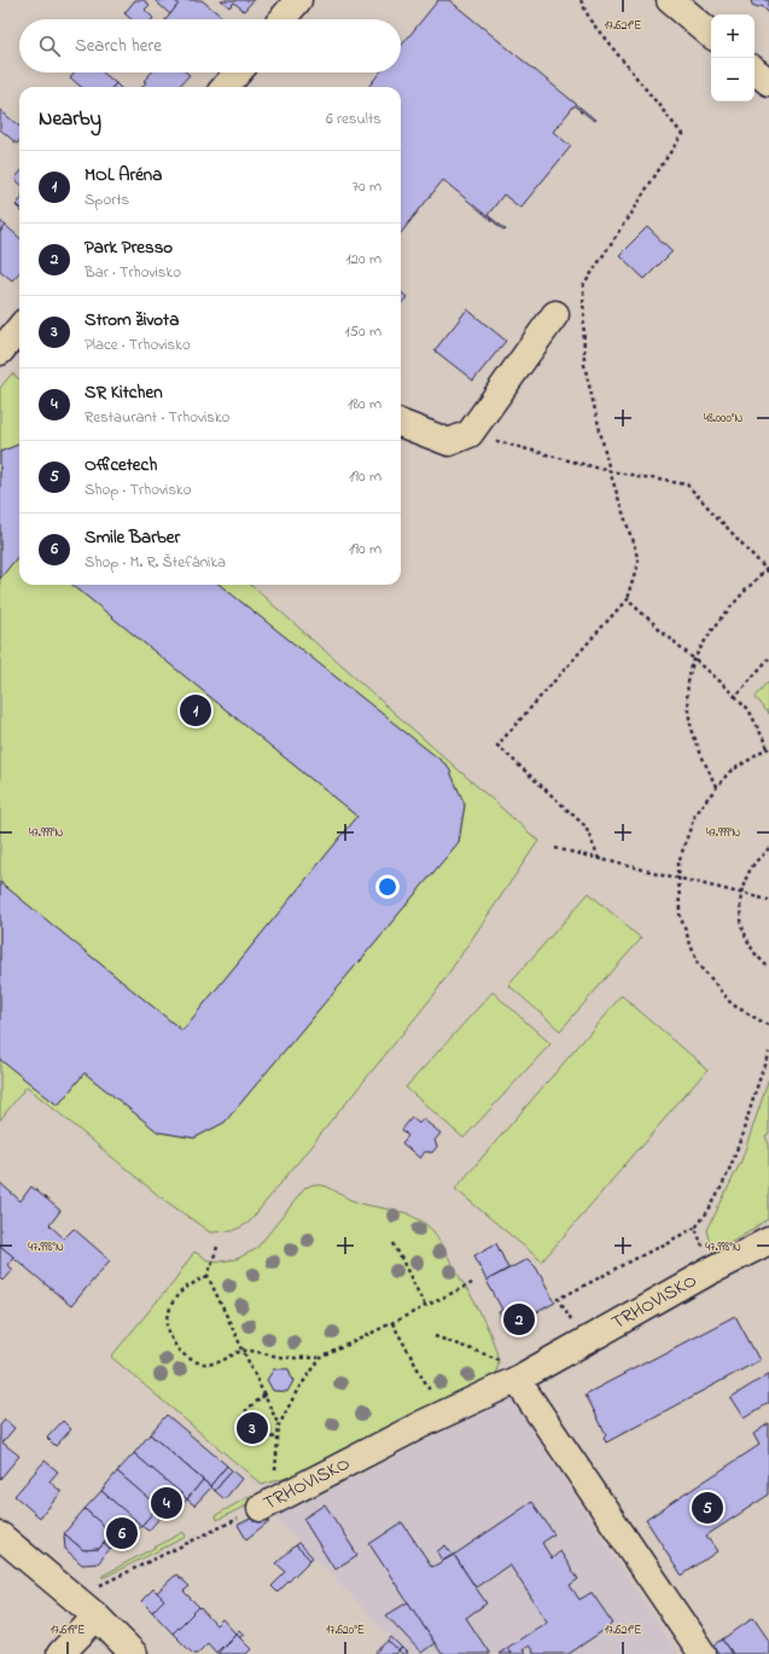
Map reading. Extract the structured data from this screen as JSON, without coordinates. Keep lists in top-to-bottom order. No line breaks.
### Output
{"streets":{"street":["TRHOVISKO"]},"page":{"map_buttons":["+","−"],"search":"Search here","heading":["Nearby","6 results"],"list":[{"mark":"1","name":"MOL Aréna","note":"Sports","value":"70 m"},{"mark":"2","name":"Park Presso","note":"Bar · Trhovisko","value":"120 m"},{"mark":"3","name":"Strom života","note":"Place · Trhovisko","value":"150 m"},{"mark":"4","name":"SR Kitchen","note":"Restaurant · Trhovisko","value":"180 m"},{"mark":"5","name":"Officetech","note":"Shop · Trhovisko","value":"190 m"},{"mark":"6","name":"Smile Barber","note":"Shop · M. R. Štefánika","value":"190 m"}],"pins":["1","2","3","4","5","6"]},"coordinates":["17.621°E","48.000°N","47.999°N","47.998°N","17.619°E","17.620°E"]}
